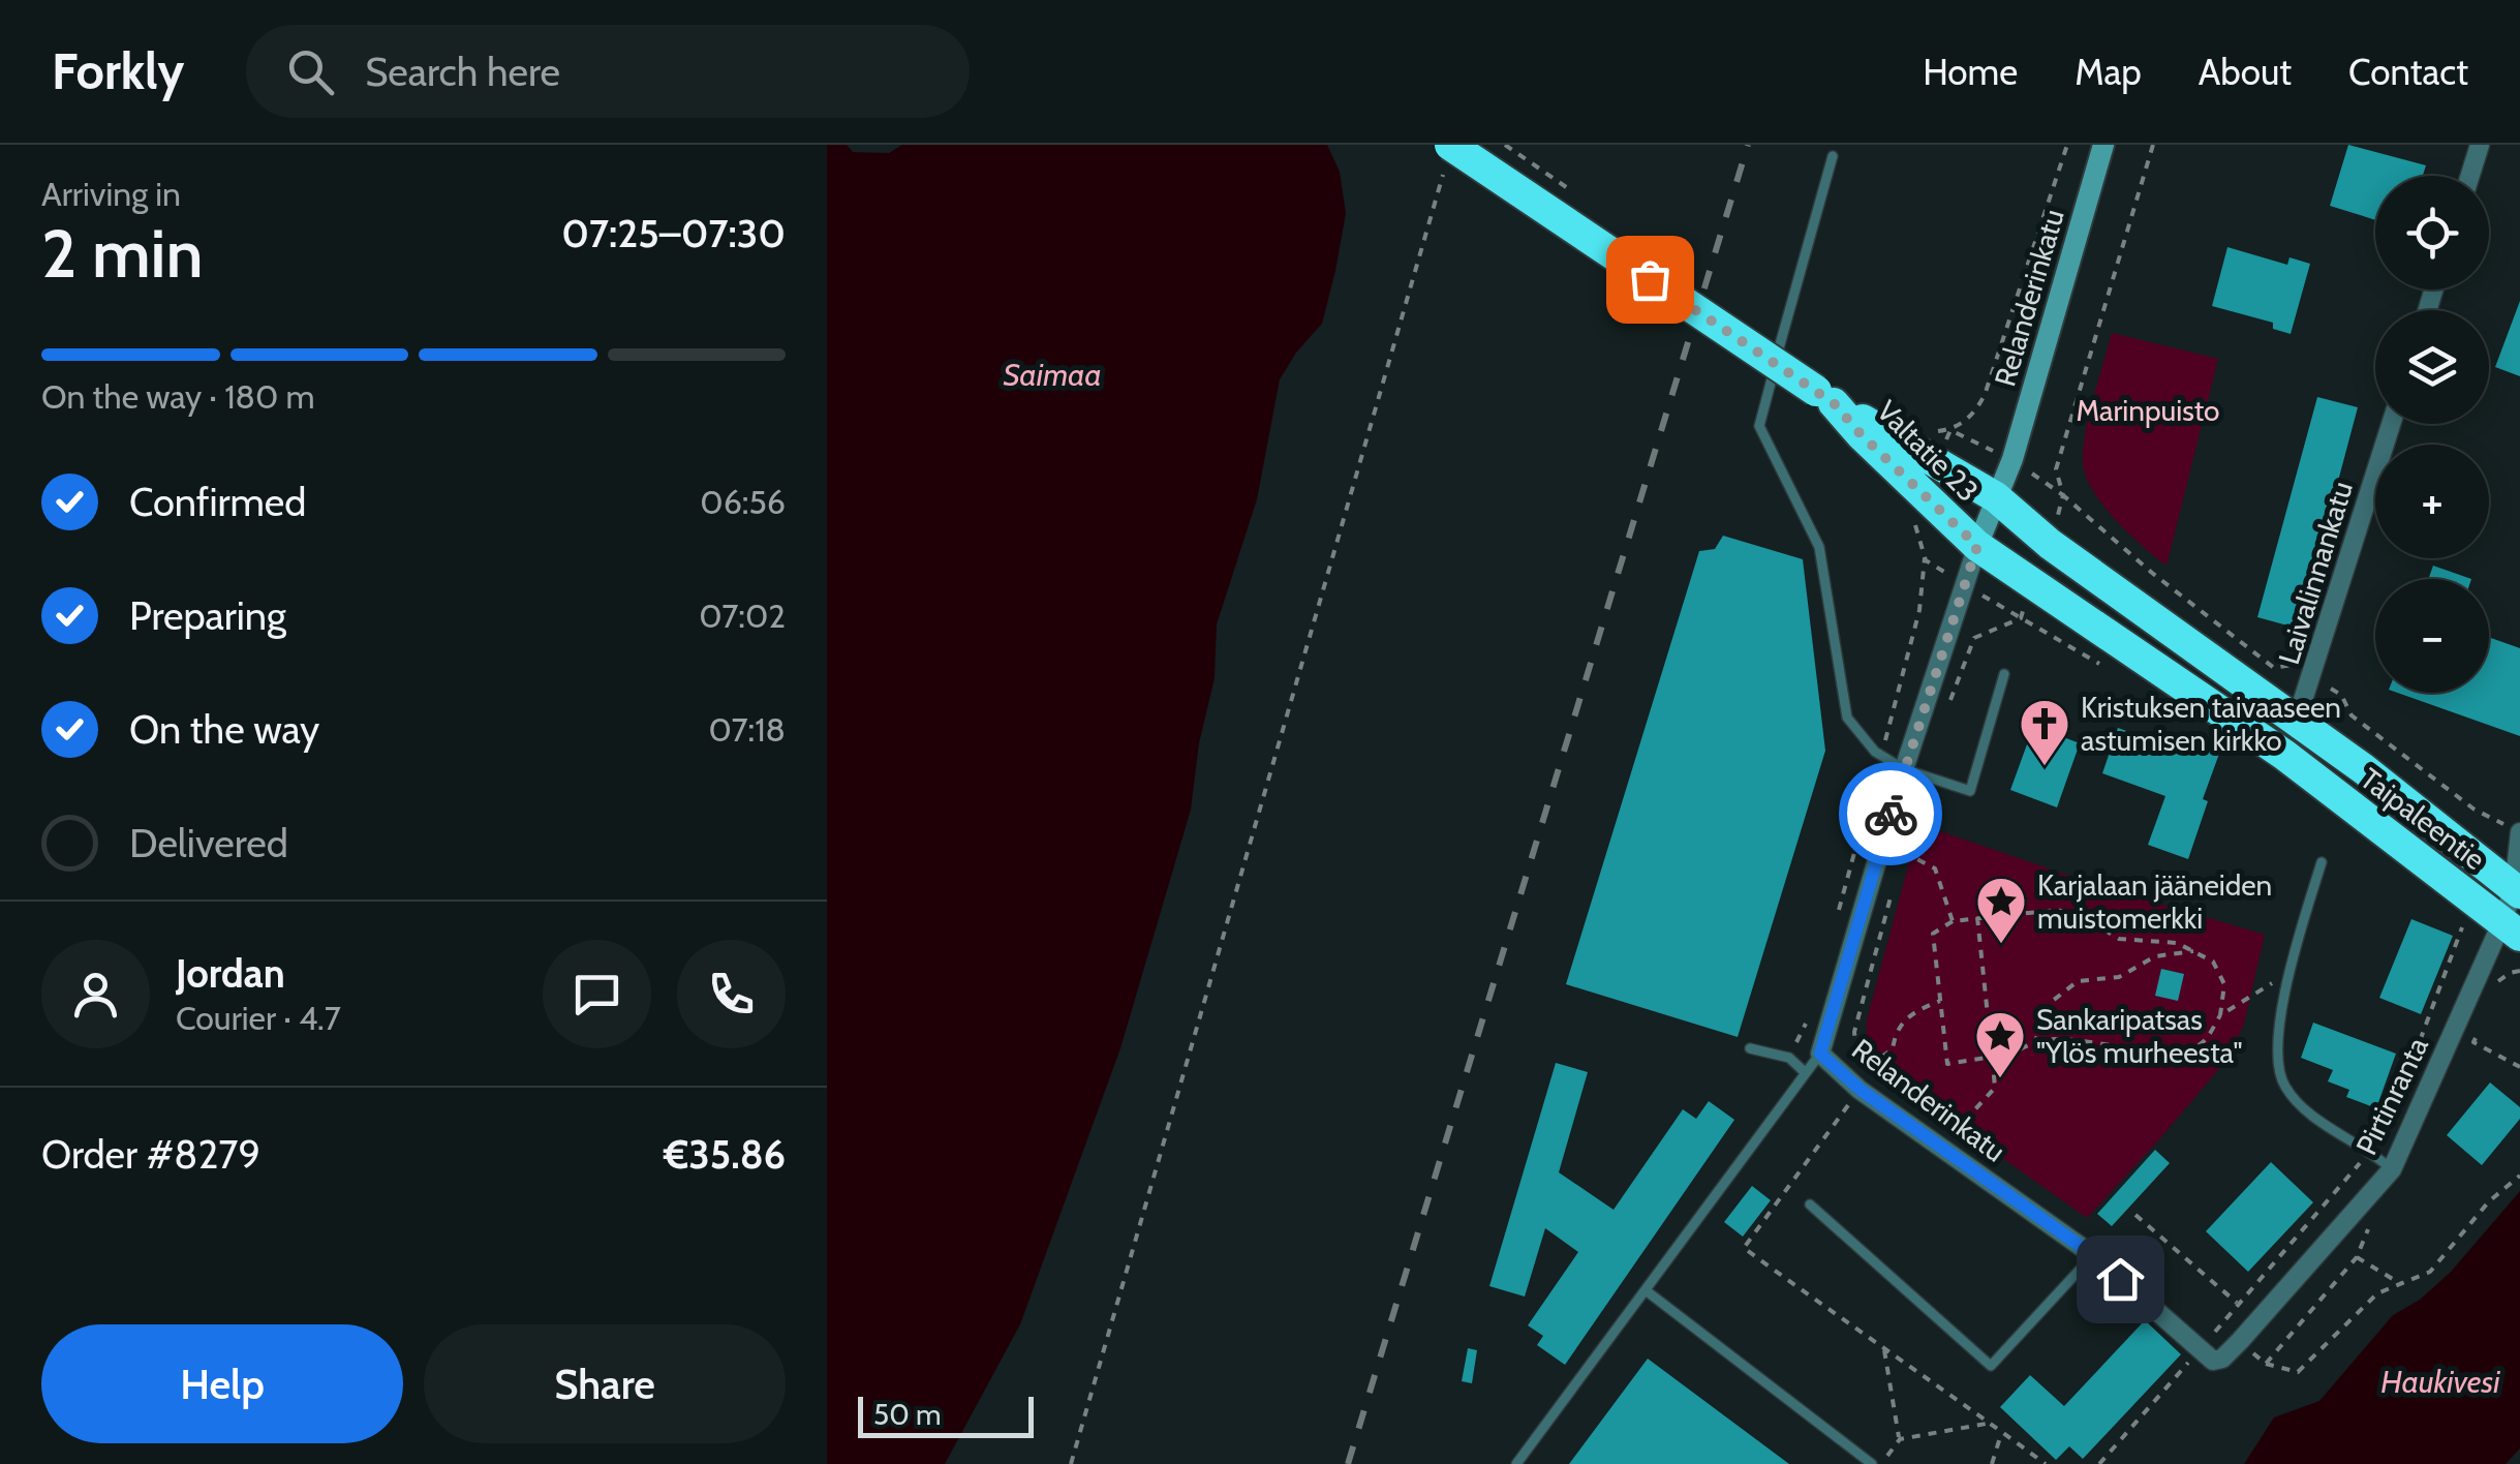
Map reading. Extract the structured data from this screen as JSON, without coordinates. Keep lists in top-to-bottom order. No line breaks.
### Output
{"streets":{"highway":["Valtatie 23","Taipaleentie"],"main road":["Relanderinkatu"],"street":["Laivalinnankatu","Pirtinranta"]},"crossings":[["Relanderinkatu","Valtatie 23"],["Relanderinkatu","Pirtinranta"],["Valtatie 23","Laivalinnankatu"],["Valtatie 23","Taipaleentie"],["Laivalinnankatu","Taipaleentie"],["Taipaleentie","Pirtinranta"]],"water":["Saimaa","Haukivesi"],"parks":["Marinpuisto"],"places":{"church":["Kristuksen taivaaseen astumisen kirkko"],"place":["Karjalaan jääneiden muistomerkki","Sankaripatsas \"Ylös murheesta\""]},"scale_bar":"50 m","page":{"header":"Forkly","search":"Search here","nav":["Home","Map","About","Contact"],"heading":["2 min","Arriving in","07:25–07:30"],"panel":["Jordan","Courier · 4.7","Order #8279","€35.86"],"map_buttons":["+","−"],"bar":"On the way · 180 m","list":[["Confirmed","06:56"],["Preparing","07:02"],["On the way","07:18"],"Delivered"],"buttons":["Help","Share"],"scale":"50 m"}}
